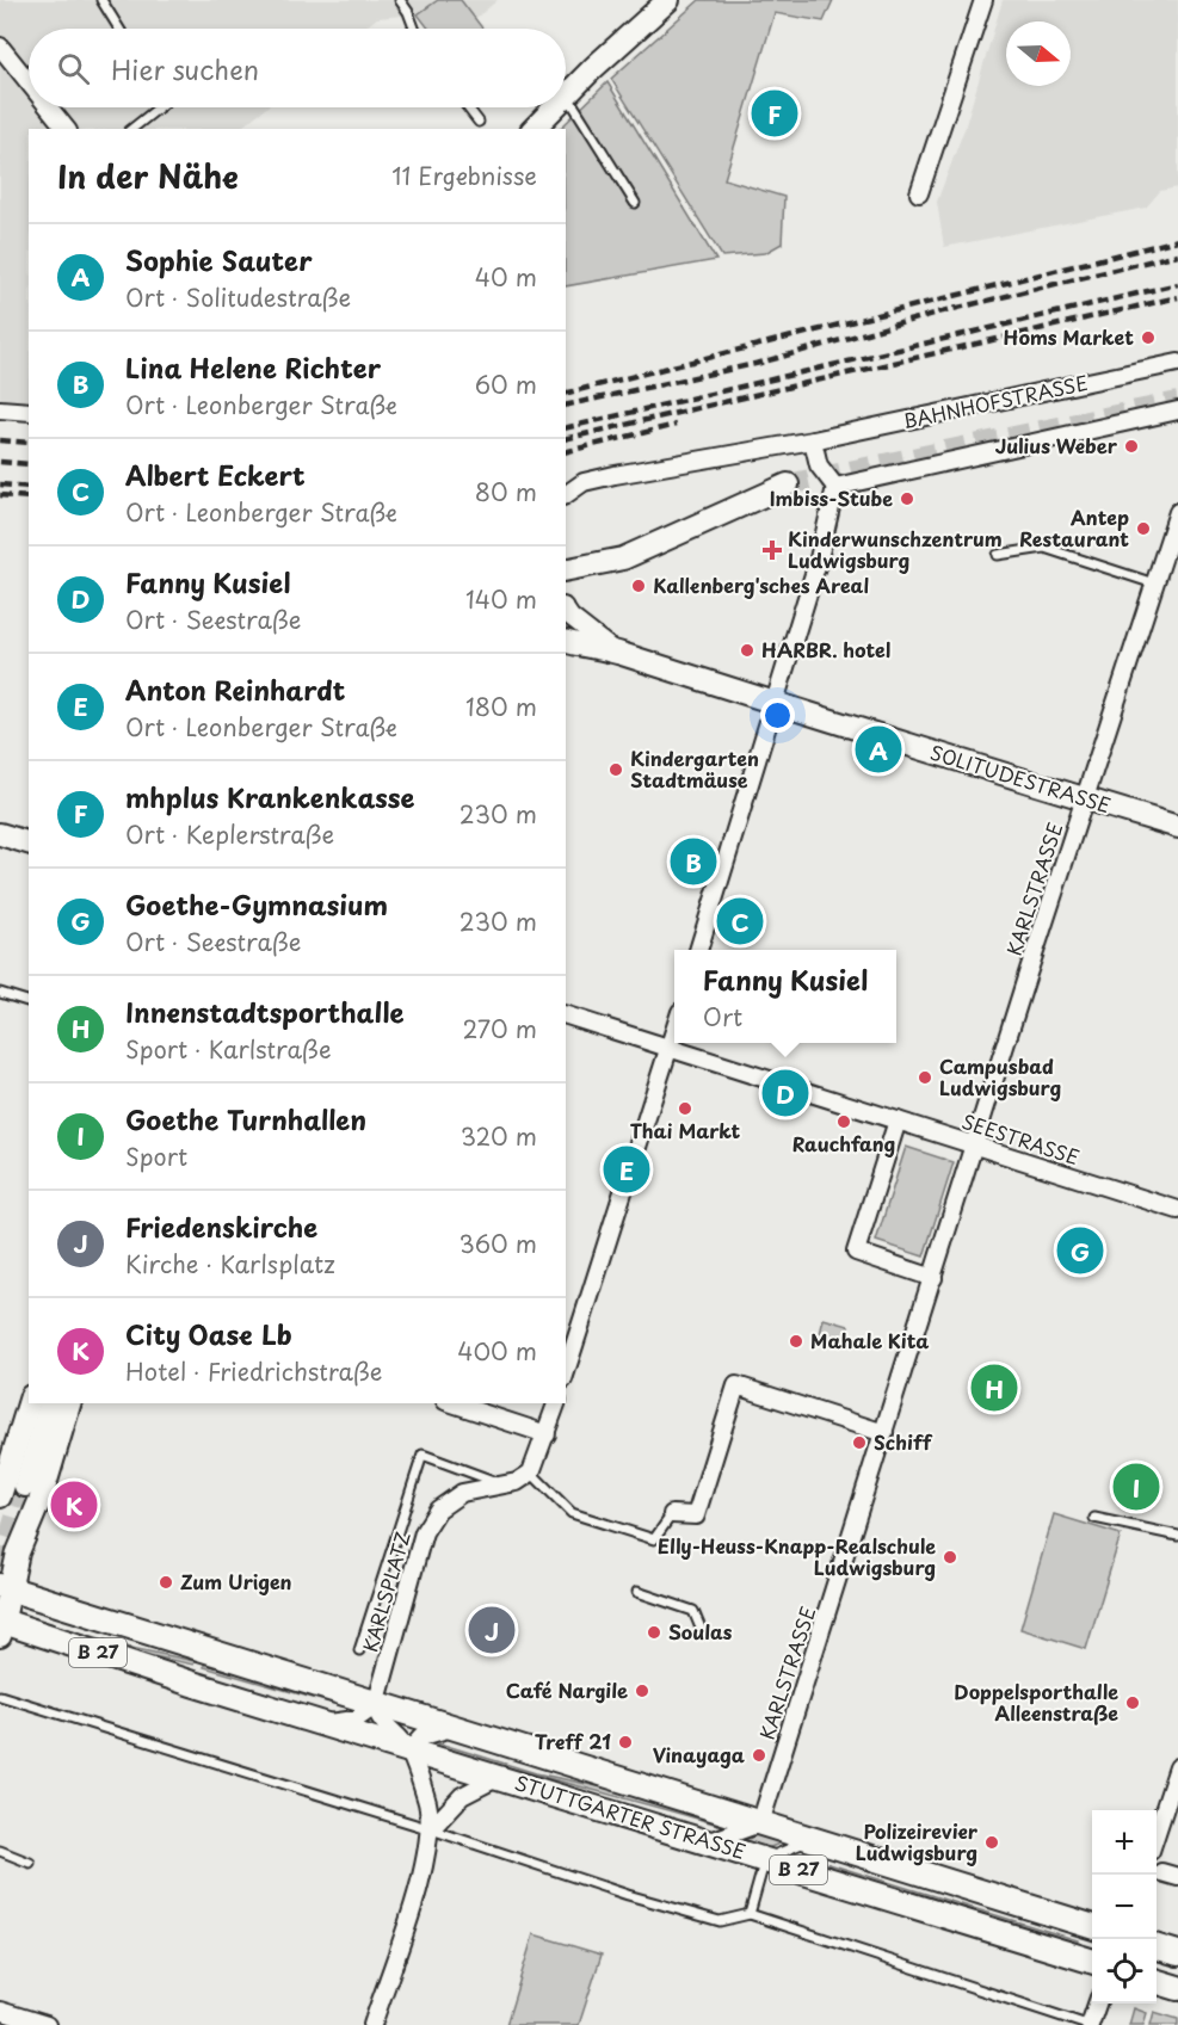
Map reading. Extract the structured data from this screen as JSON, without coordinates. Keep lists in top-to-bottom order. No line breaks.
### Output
{"streets":{"main road":["B 27","STUTTGARTER STRASSE"],"street":["BAHNHOFSTRASSE","SOLITUDESTRASSE","KARLSTRASSE","SEESTRASSE","KARLSPLATZ"]},"crossings":[["SOLITUDESTRASSE","KARLSTRASSE"],["KARLSTRASSE","SEESTRASSE"],["KARLSTRASSE","STUTTGARTER STRASSE"],["KARLSPLATZ","STUTTGARTER STRASSE"]],"places":{"other":["Homs Market","Julius Weber","Imbiss-Stube","Antep Restaurant","Kallenberg'sches Areal","HARBR. hotel","Kindergarten Stadtmäuse","Campusbad Ludwigsburg","Thai Markt","Rauchfang","Mahale Kita","Schiff","Elly-Heuss-Knapp-Realschule Ludwigsburg","Zum Urigen","Soulas","Café Nargile","Doppelsporthalle Alleenstraße","Treff 21","Vinayaga","Polizeirevier Ludwigsburg"],"health":["Kinderwunschzentrum Ludwigsburg"]},"north":"right","page":{"search":"Hier suchen","pins":["F","A","B","C","D","E","G","H","I","K","J"],"heading":["In der Nähe","11 Ergebnisse"],"list":[{"mark":"A","name":"Sophie Sauter","note":"Ort · Solitudestraße","value":"40 m"},{"mark":"B","name":"Lina Helene Richter","note":"Ort · Leonberger Straße","value":"60 m"},{"mark":"C","name":"Albert Eckert","note":"Ort · Leonberger Straße","value":"80 m"},{"mark":"D","name":"Fanny Kusiel","note":"Ort · Seestraße","value":"140 m"},{"mark":"E","name":"Anton Reinhardt","note":"Ort · Leonberger Straße","value":"180 m"},{"mark":"F","name":"mhplus Krankenkasse","note":"Ort · Keplerstraße","value":"230 m"},{"mark":"G","name":"Goethe-Gymnasium","note":"Ort · Seestraße","value":"230 m"},{"mark":"H","name":"Innenstadtsporthalle","note":"Sport · Karlstraße","value":"270 m"},{"mark":"I","name":"Goethe Turnhallen","note":"Sport","value":"320 m"},{"mark":"J","name":"Friedenskirche","note":"Kirche · Karlsplatz","value":"360 m"},{"mark":"K","name":"City Oase Lb","note":"Hotel · Friedrichstraße","value":"400 m"}],"popup":["Fanny Kusiel","Ort"],"map_buttons":["+","−"]}}
